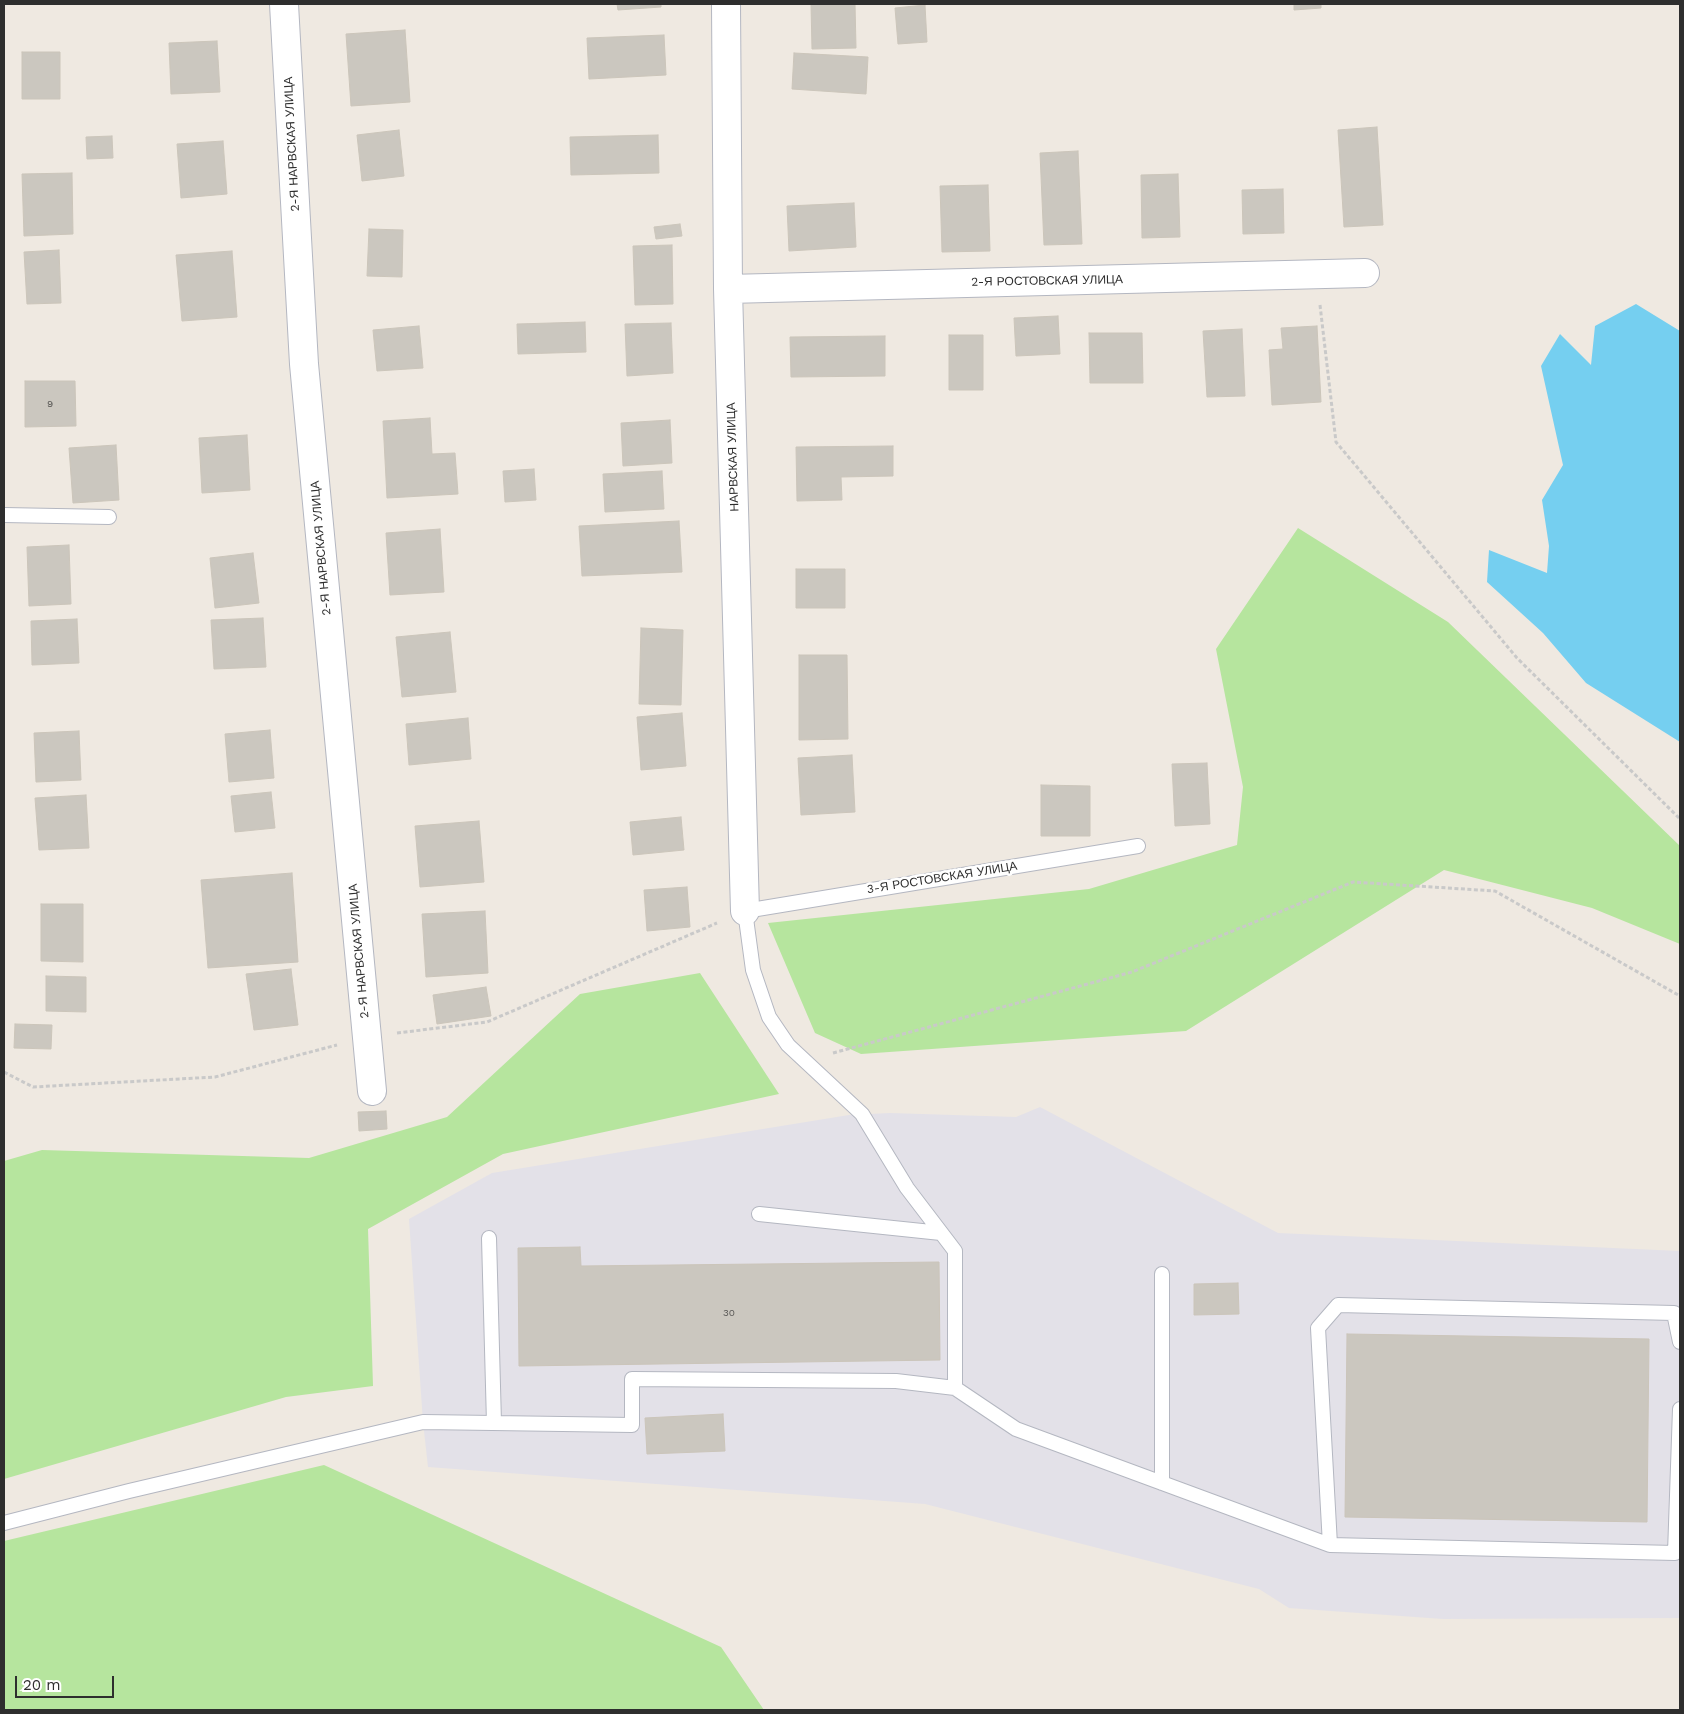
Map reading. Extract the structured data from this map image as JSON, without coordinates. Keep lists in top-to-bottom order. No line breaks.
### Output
{"streets":{"street":["2-Я НАРВСКАЯ УЛИЦА","2-Я РОСТОВСКАЯ УЛИЦА","НАРВСКАЯ УЛИЦА"],"lane":["3-Я РОСТОВСКАЯ УЛИЦА"]},"crossings":[["2-Я РОСТОВСКАЯ УЛИЦА","НАРВСКАЯ УЛИЦА"],["НАРВСКАЯ УЛИЦА","3-Я РОСТОВСКАЯ УЛИЦА"]],"house_numbers":["9","30"],"scale_bar":"20 m"}
